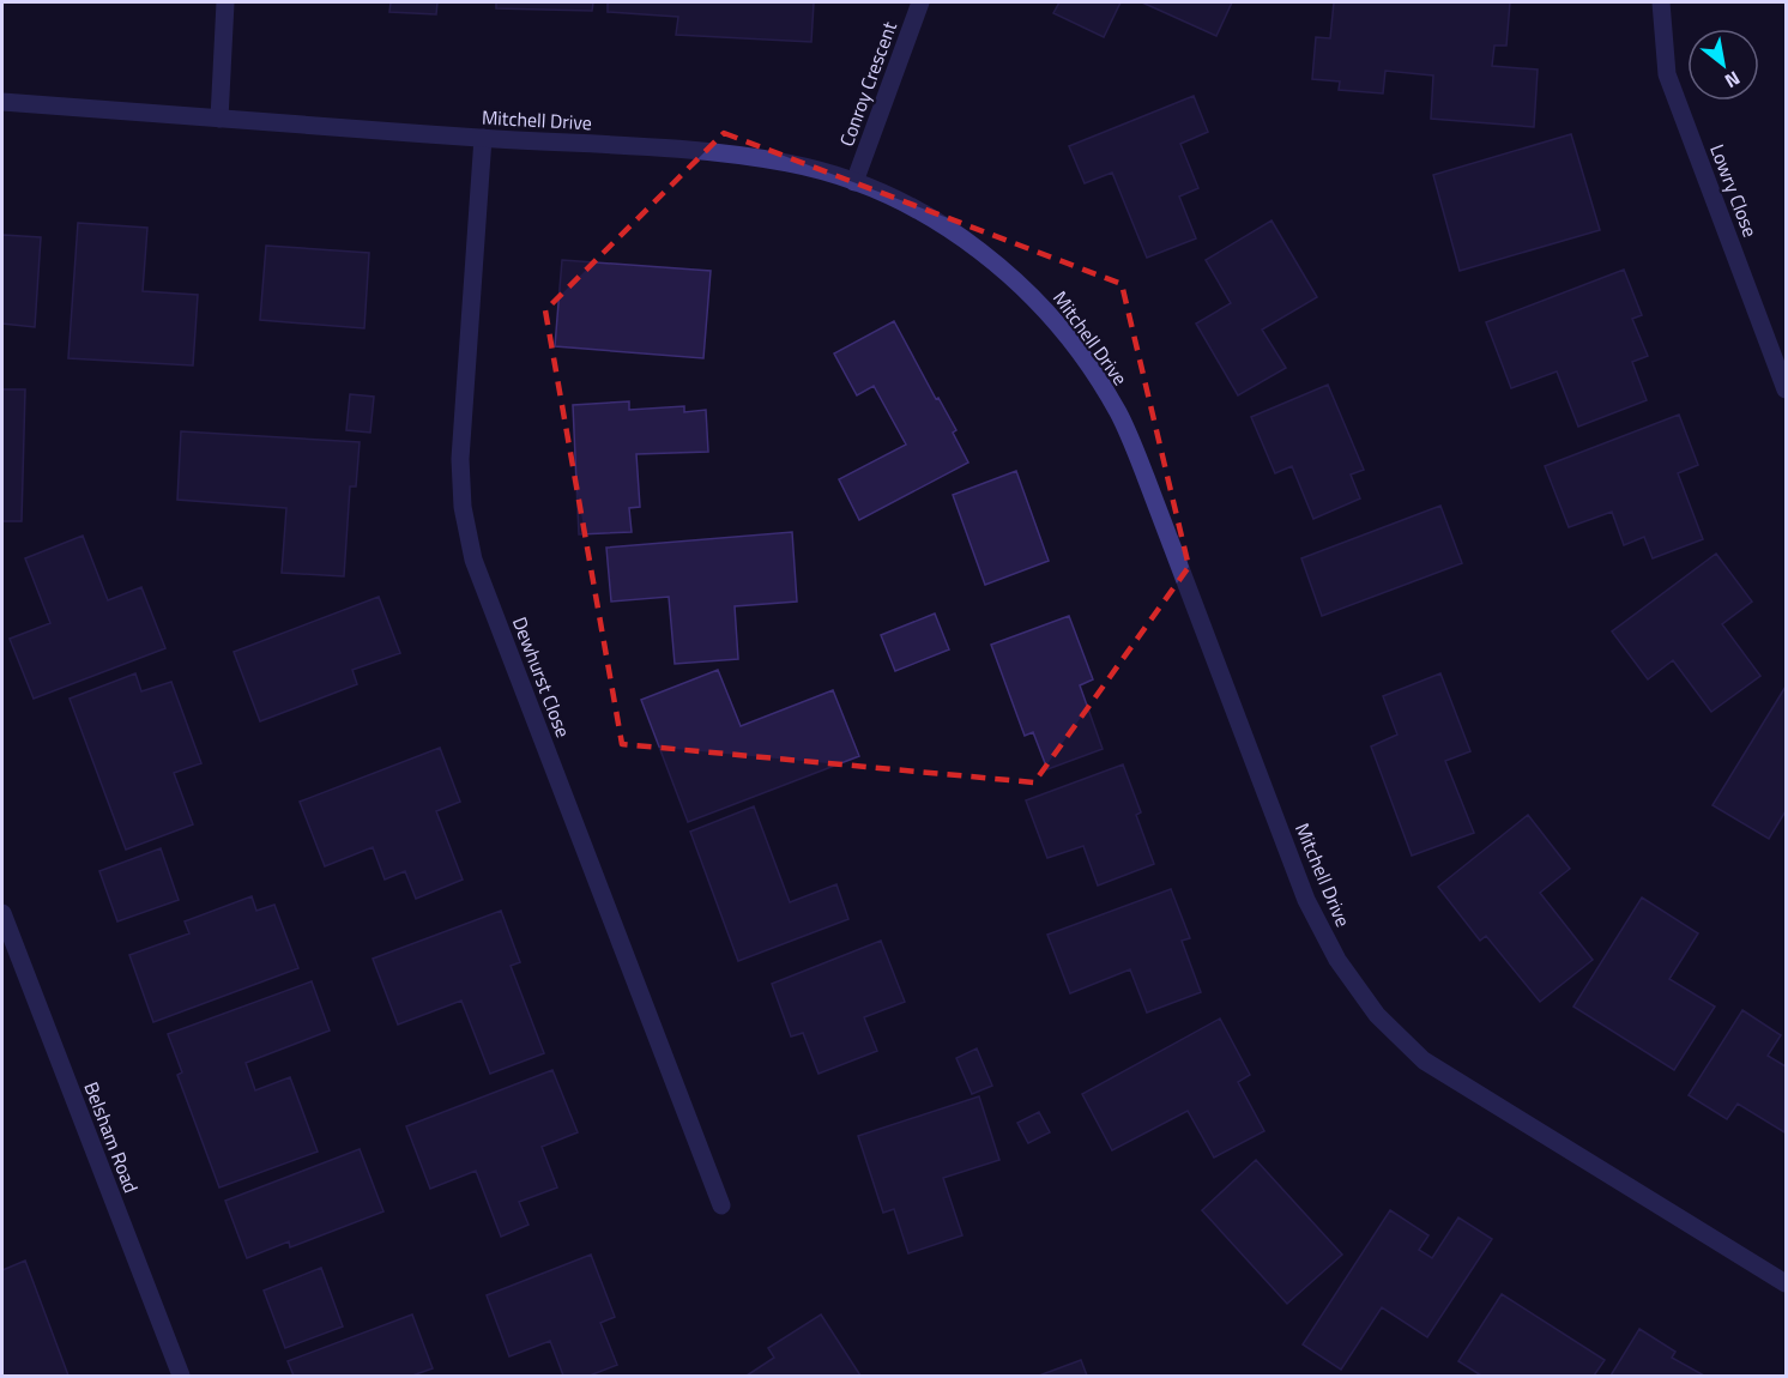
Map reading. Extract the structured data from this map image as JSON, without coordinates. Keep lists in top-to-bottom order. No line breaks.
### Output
{"streets":{"street":["Conroy Crescent","Mitchell Drive","Lowry Close","Dewhurst Close","Belsham Road"]},"crossings":[["Conroy Crescent","Mitchell Drive"],["Mitchell Drive","Dewhurst Close"]],"north":"bottom right"}
